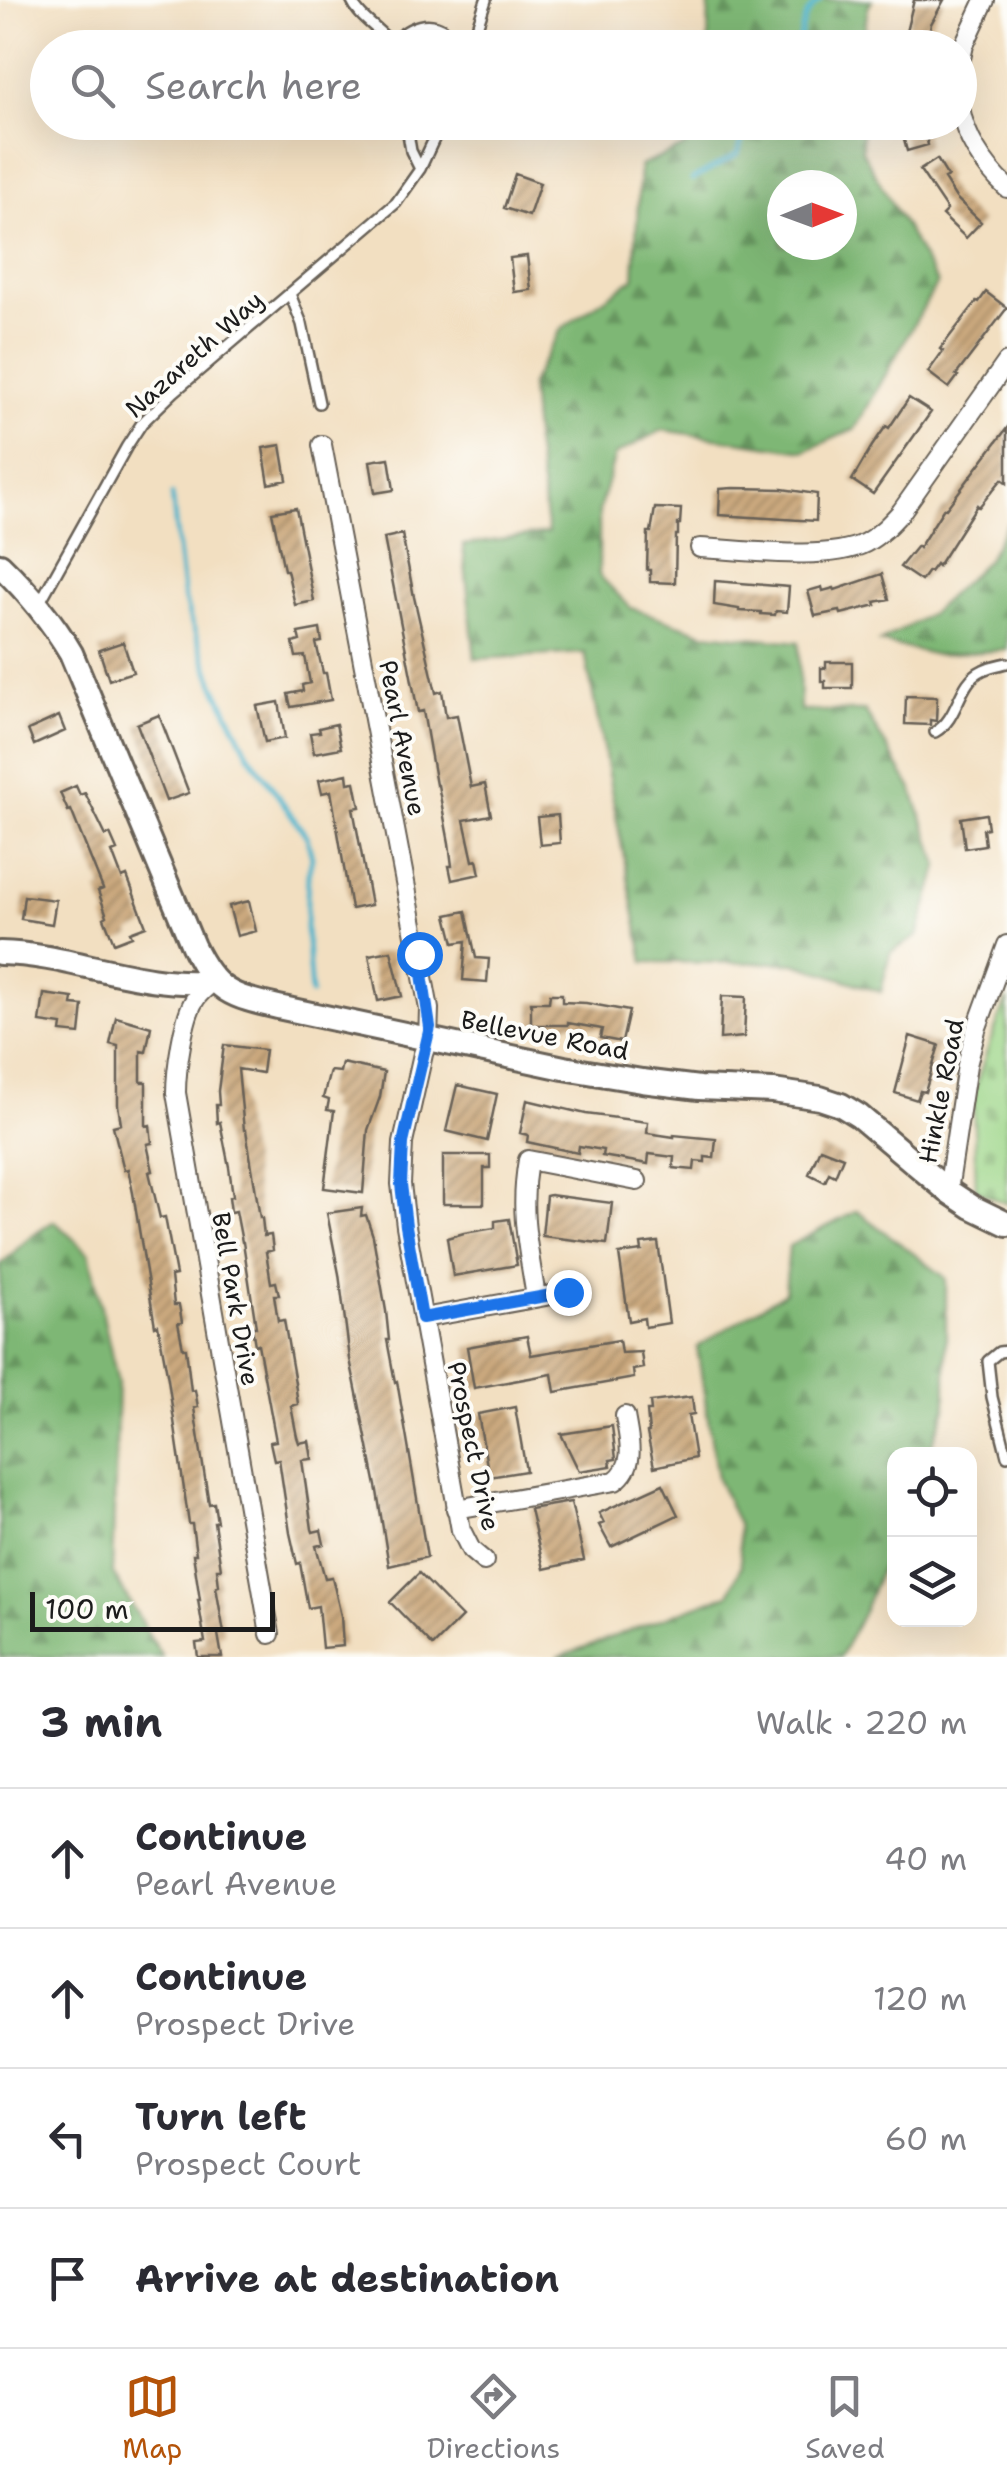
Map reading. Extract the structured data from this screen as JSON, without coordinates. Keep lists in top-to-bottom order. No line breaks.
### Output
{"streets":{"street":["Pearl Avenue","Bellevue Road","Hinkle Road","Bell Park Drive","Prospect Drive"],"lane":["Nazareth Way"]},"crossings":[["Pearl Avenue","Bellevue Road"],["Pearl Avenue","Prospect Drive"],["Bellevue Road","Hinkle Road"],["Bellevue Road","Bell Park Drive"],["Bellevue Road","Prospect Drive"]],"scale_bar":"100 m","north":"right","page":{"search":"Search here","scale":"100 m","heading":["3 min","Walk · 220 m"],"list":[["Continue","Pearl Avenue","40 m"],["Continue","Prospect Drive","120 m"],["Turn left","Prospect Court","60 m"],"Arrive at destination"],"nav":["Map","Directions","Saved"]}}
